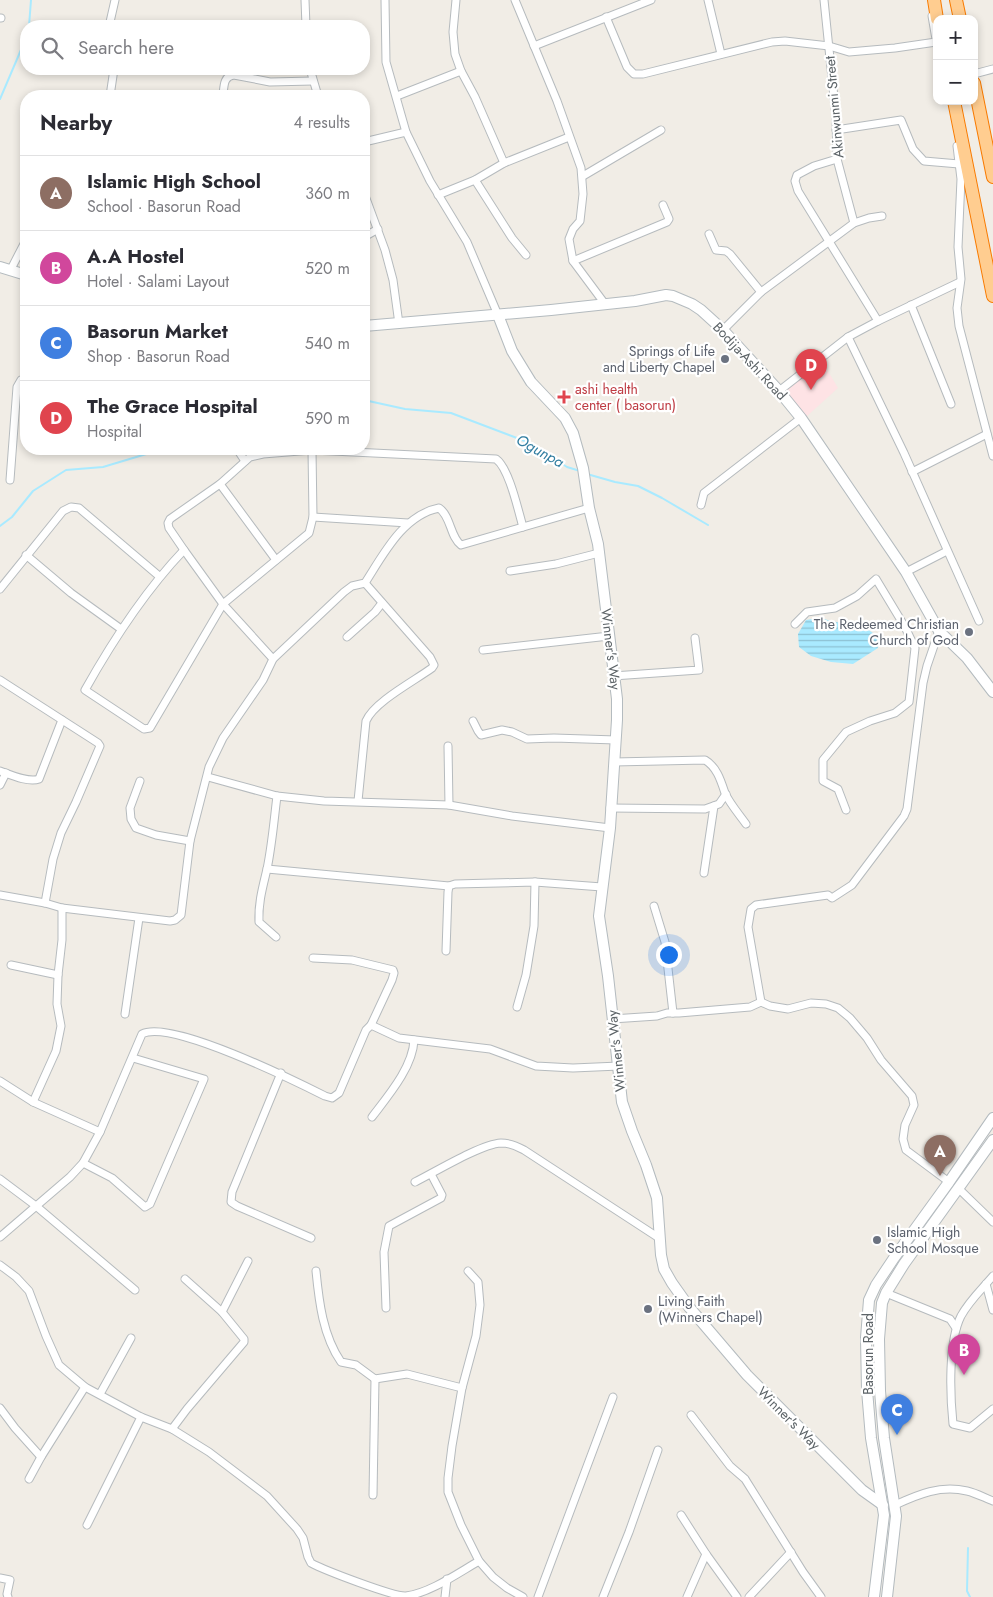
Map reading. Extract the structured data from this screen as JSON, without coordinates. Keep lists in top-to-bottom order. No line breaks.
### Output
{"streets":{"street":["Akinwunmi Street","Bodija-Ashi Road","Winner's Way","Basorun Road"]},"crossings":[["Bodija-Ashi Road","Winner's Way"],["Winner's Way","Basorun Road"]],"water":["Ogunpa"],"places":{"other":["Springs of Life and Liberty Chapel","The Redeemed Christian Church of God","Islamic High School Mosque","Living Faith (Winners Chapel)"],"health":["ashi health center ( basorun)"]},"page":{"map_buttons":["+","−"],"search":"Search here","heading":["Nearby","4 results"],"list":[{"mark":"A","name":"Islamic High School","note":"School · Basorun Road","value":"360 m"},{"mark":"B","name":"A.A Hostel","note":"Hotel · Salami Layout","value":"520 m"},{"mark":"C","name":"Basorun Market","note":"Shop · Basorun Road","value":"540 m"},{"mark":"D","name":"The Grace Hospital","note":"Hospital","value":"590 m"}],"pins":["D","A","B","C"]}}
